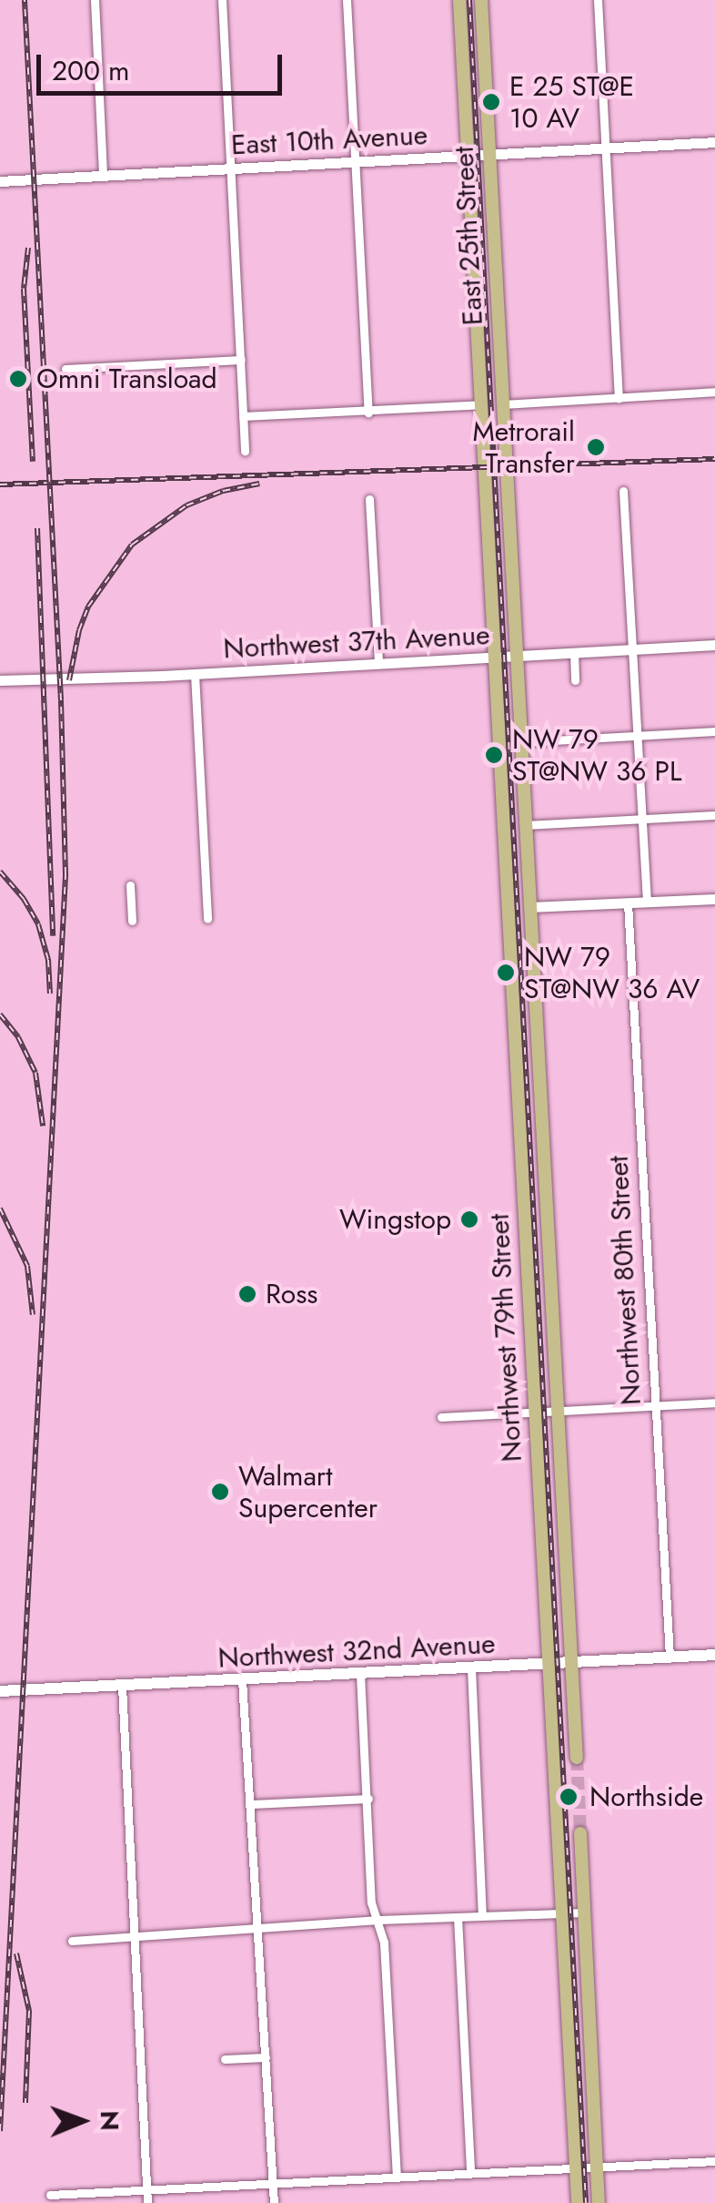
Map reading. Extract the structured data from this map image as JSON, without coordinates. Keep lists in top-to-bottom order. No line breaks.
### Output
{"streets":{"main road":["East 25th Street","Northwest 79th Street","Northwest 32nd Avenue"],"street":["East 10th Avenue","Northwest 37th Avenue","Northwest 80th Street"]},"crossings":[["East 10th Avenue","East 25th Street"],["East 10th Avenue","Northwest 79th Street"],["East 25th Street","Northwest 79th Street"],["Northwest 37th Avenue","Northwest 79th Street"],["Northwest 80th Street","Northwest 32nd Avenue"],["Northwest 79th Street","Northwest 32nd Avenue"]],"places":["E 25 ST@E 10 AV","Omni Transload","Metrorail Transfer","NW 79 ST@NW 36 PL","NW 79 ST@NW 36 AV","Wingstop","Ross","Walmart Supercenter","Northside"],"scale_bar":"200 m","north":"right"}
